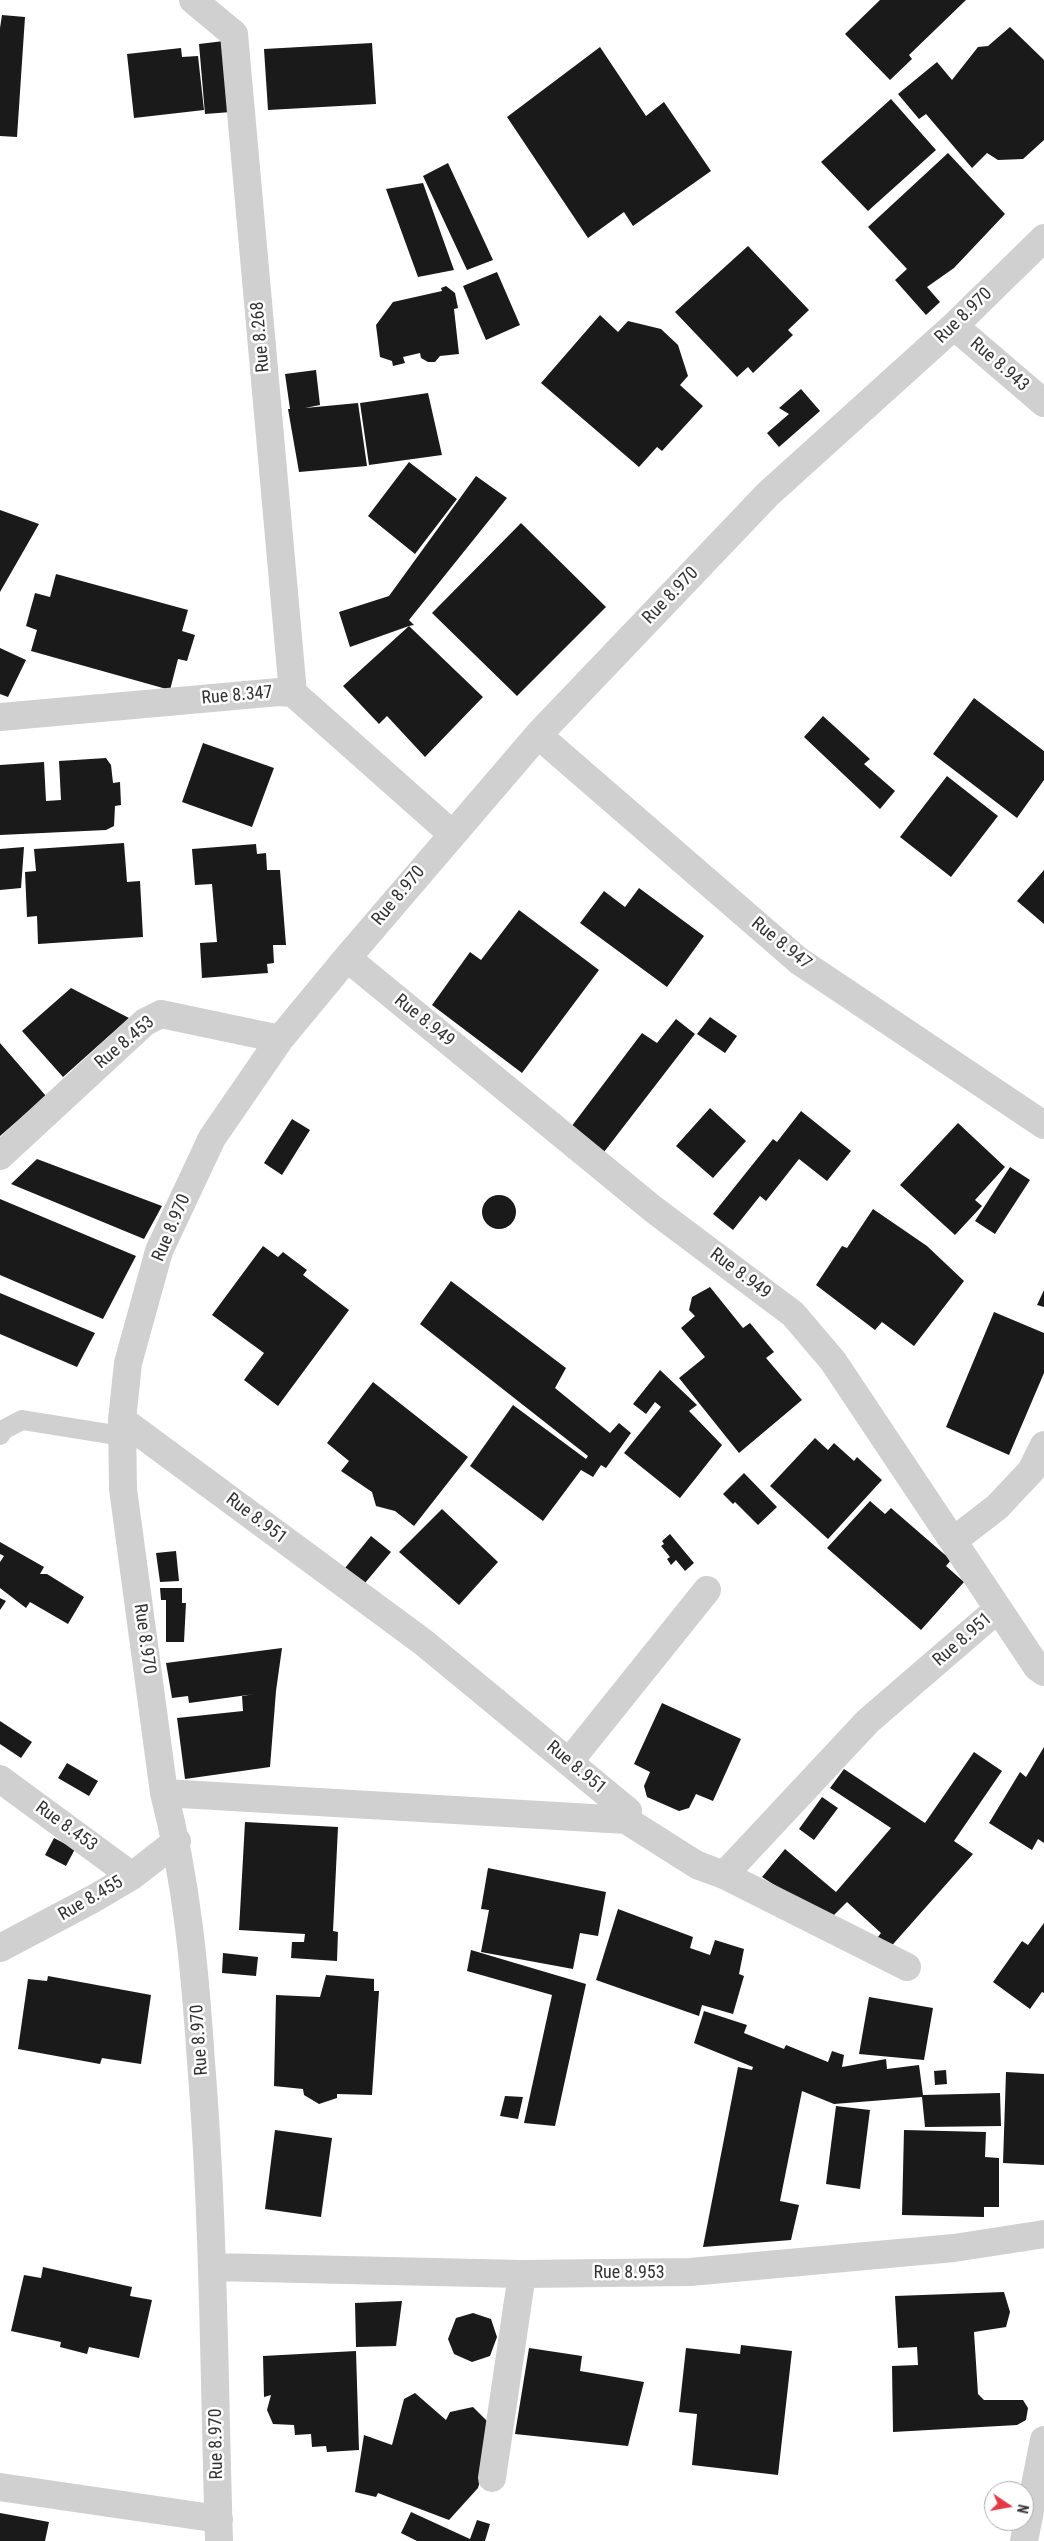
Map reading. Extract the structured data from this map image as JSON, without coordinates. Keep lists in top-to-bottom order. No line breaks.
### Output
{"streets":{"street":["Rue 8.970","Rue 8.268","Rue 8.943","Rue 8.347","Rue 8.947","Rue 8.949","Rue 8.453","Rue 8.951","Rue 8.455","Rue 8.953"]},"crossings":[["Rue 8.970","Rue 8.943"],["Rue 8.970","Rue 8.347"],["Rue 8.970","Rue 8.947"],["Rue 8.970","Rue 8.949"],["Rue 8.970","Rue 8.453"],["Rue 8.970","Rue 8.951"],["Rue 8.970","Rue 8.455"],["Rue 8.970","Rue 8.953"],["Rue 8.268","Rue 8.347"],["Rue 8.949","Rue 8.951"],["Rue 8.453","Rue 8.455"]],"north":"right"}
